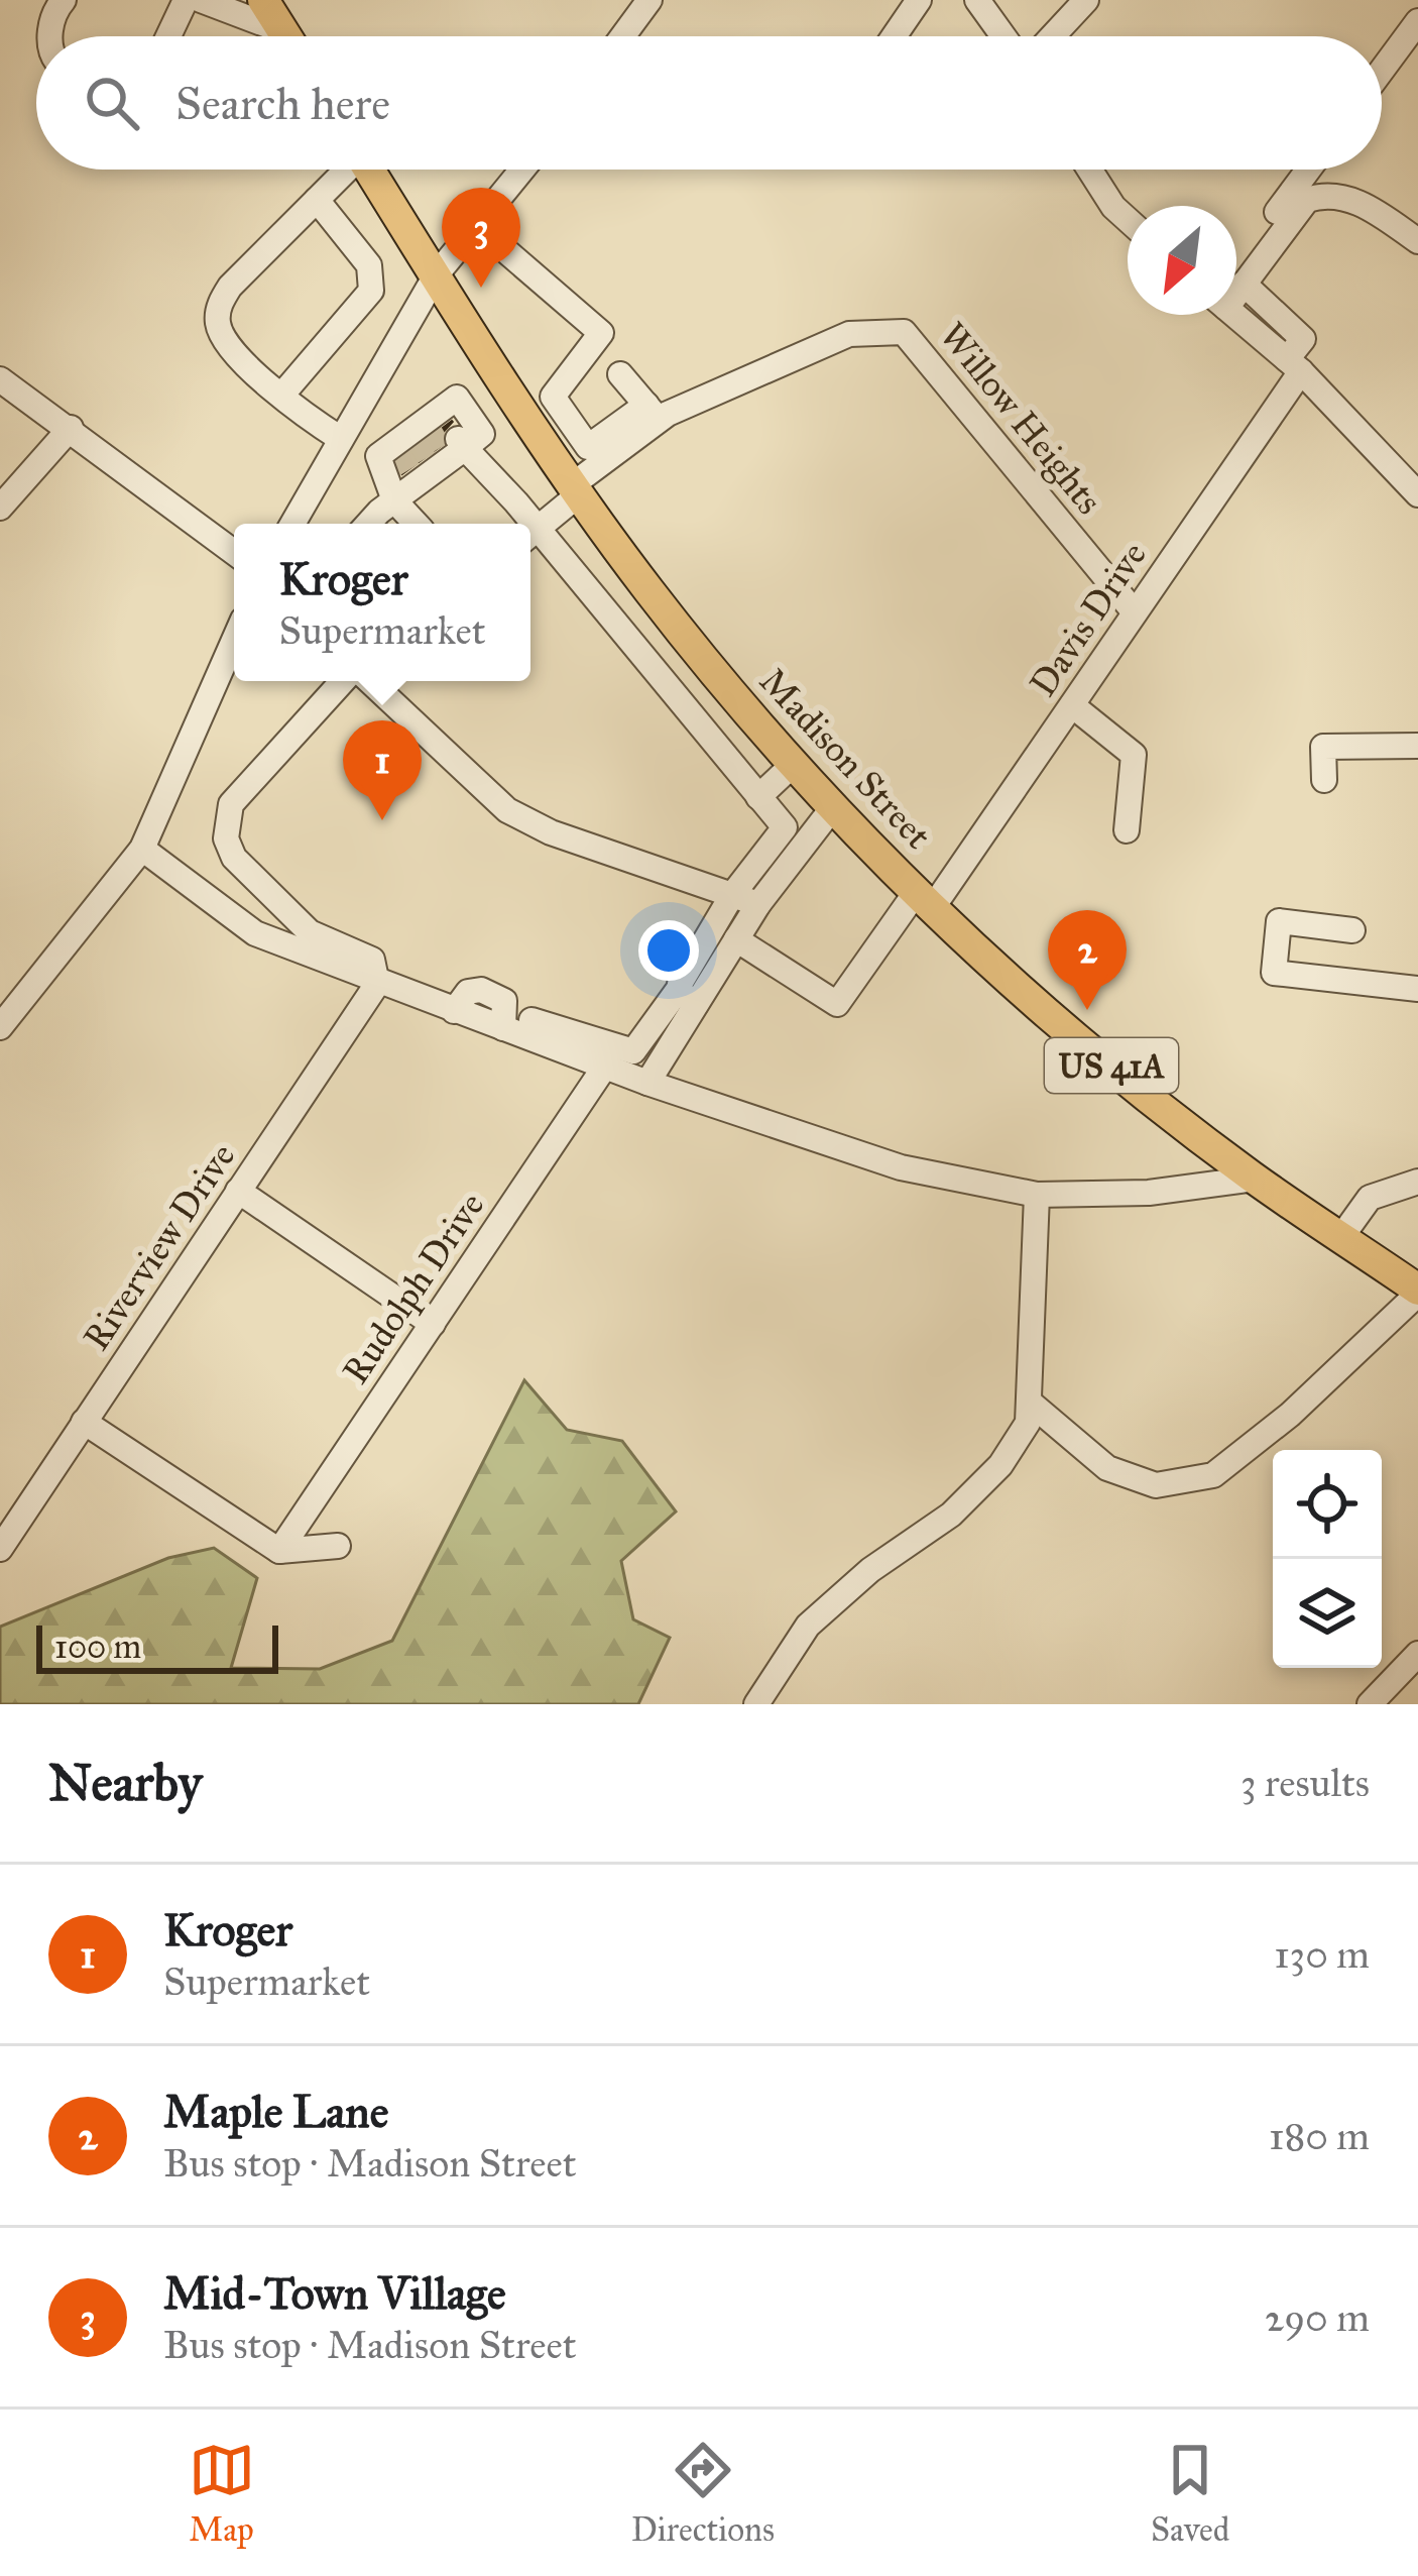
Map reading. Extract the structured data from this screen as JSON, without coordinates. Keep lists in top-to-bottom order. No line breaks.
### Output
{"streets":{"main road":["Madison Street","US 41A"],"street":["Willow Heights","Davis Drive","Riverview Drive","Rudolph Drive"]},"crossings":[["Willow Heights","Davis Drive"],["Willow Heights","Madison Street"],["Davis Drive","Madison Street"]],"scale_bar":"100 m","north":"bottom left","page":{"search":"Search here","pins":["3","1","2"],"popup":["Kroger","Supermarket"],"scale":"100 m","heading":["Nearby","3 results"],"list":[{"mark":"1","name":"Kroger","note":"Supermarket","value":"130 m"},{"mark":"2","name":"Maple Lane","note":"Bus stop · Madison Street","value":"180 m"},{"mark":"3","name":"Mid-Town Village","note":"Bus stop · Madison Street","value":"290 m"}],"nav":["Map","Directions","Saved"]}}
